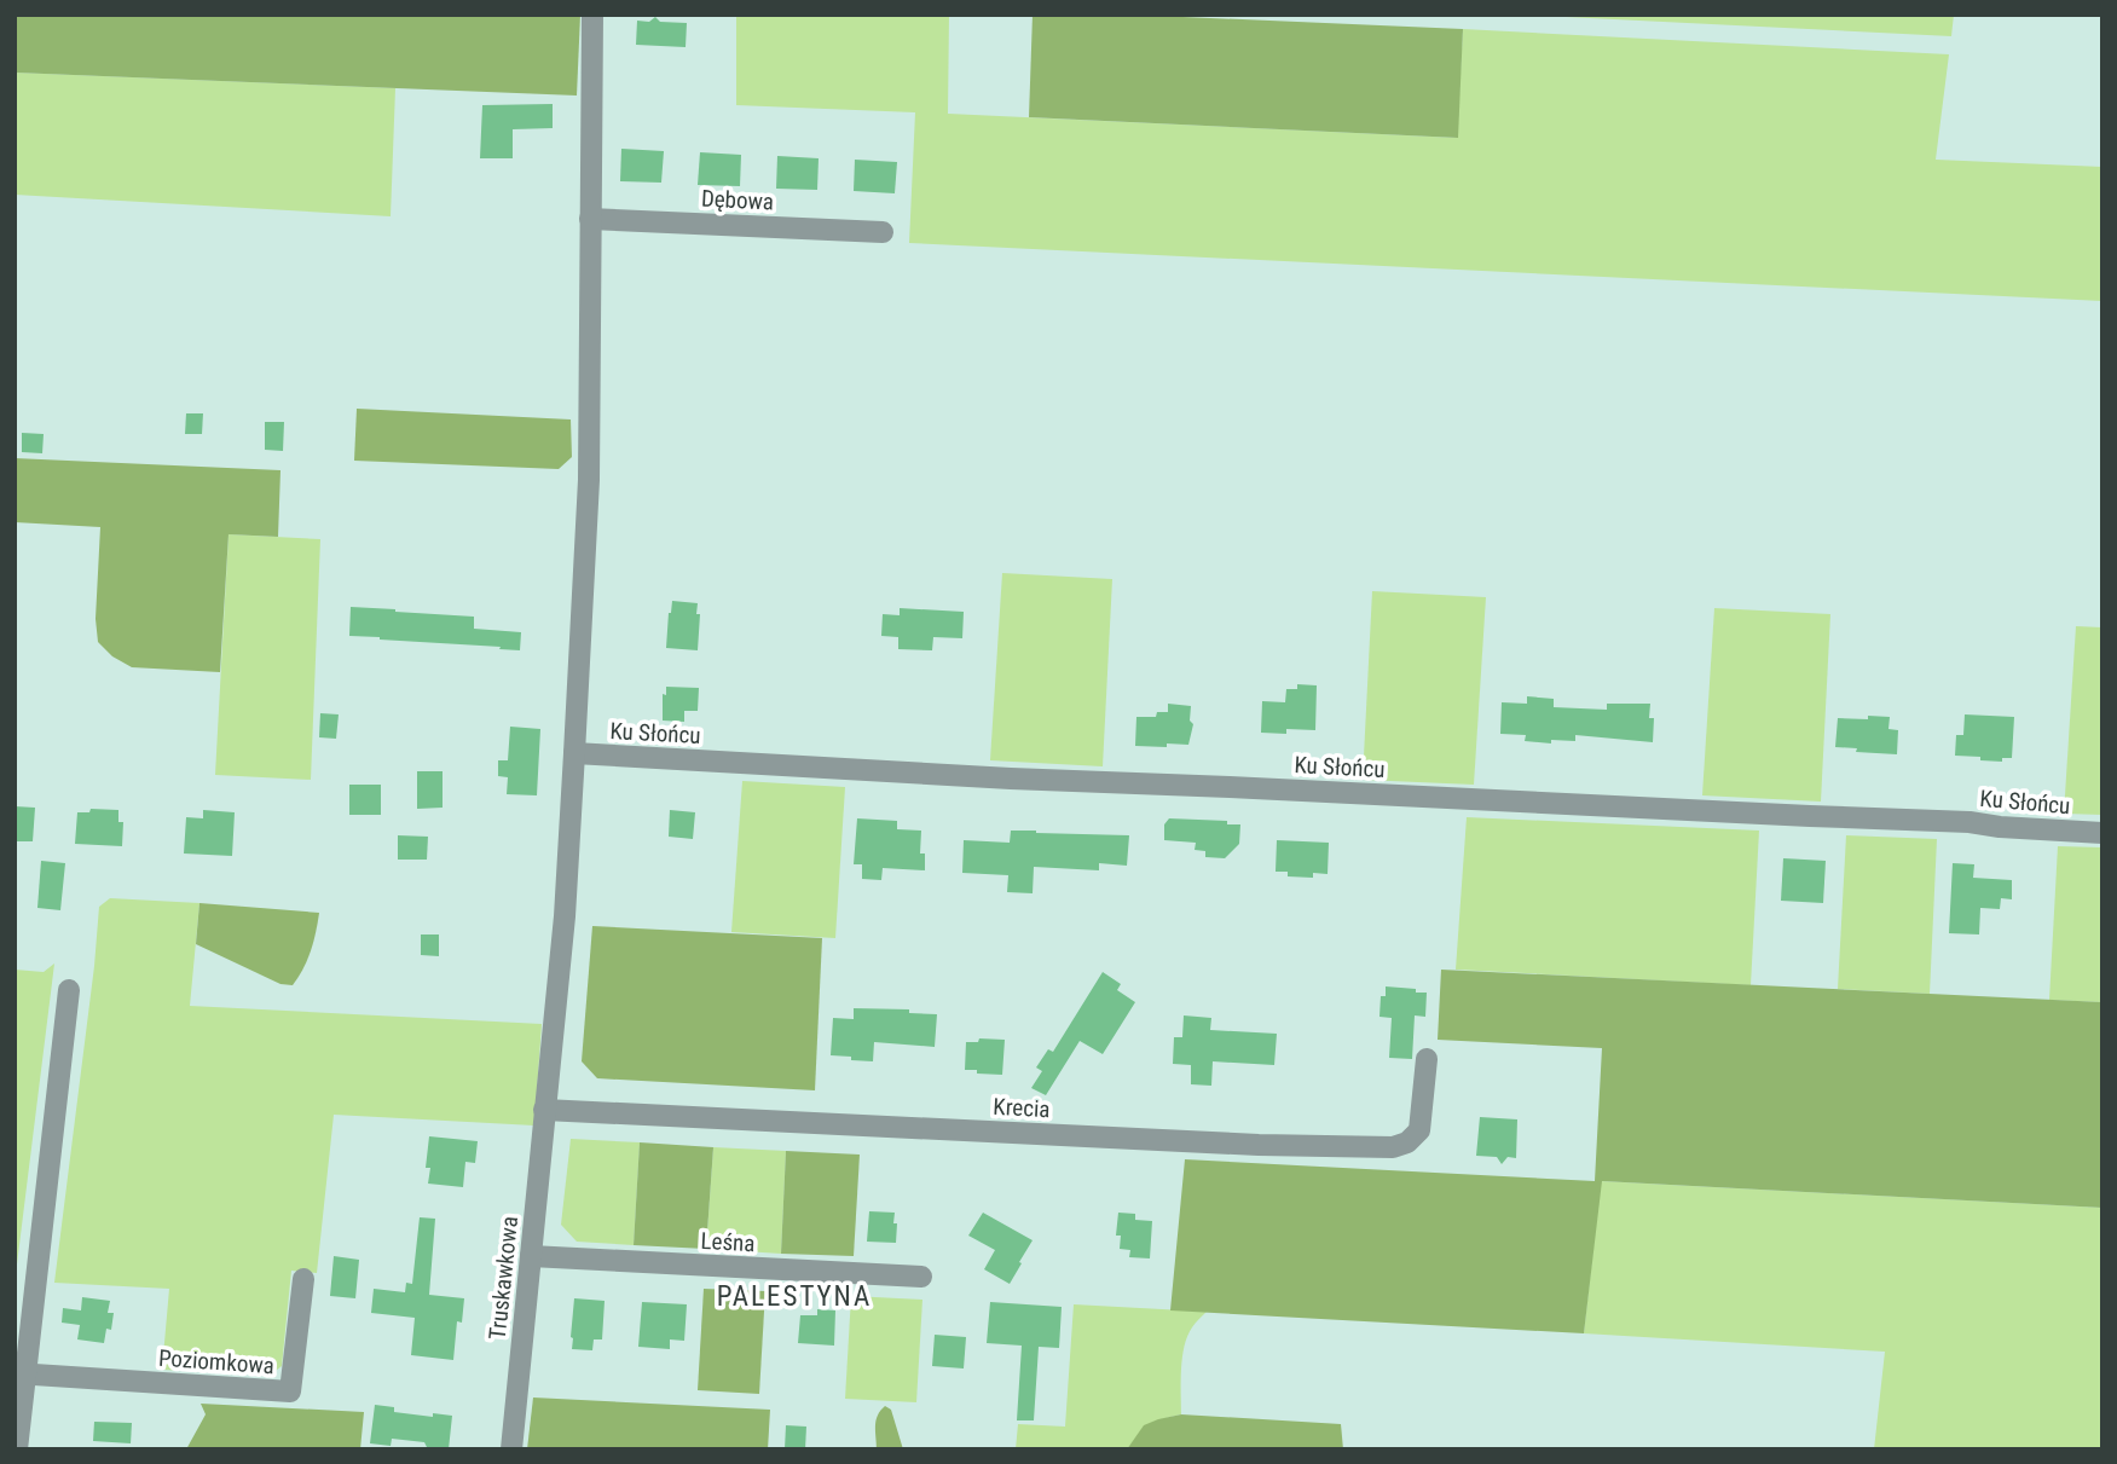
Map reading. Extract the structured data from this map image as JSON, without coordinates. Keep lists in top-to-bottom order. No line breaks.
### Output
{"streets":{"street":["Dębowa","Ku Słońcu","Krecia","Leśna","Truskawkowa","Poziomkowa"]},"crossings":[["Dębowa","Truskawkowa"],["Ku Słońcu","Truskawkowa"],["Krecia","Truskawkowa"],["Leśna","Truskawkowa"]],"districts":["PALESTYNA"]}
